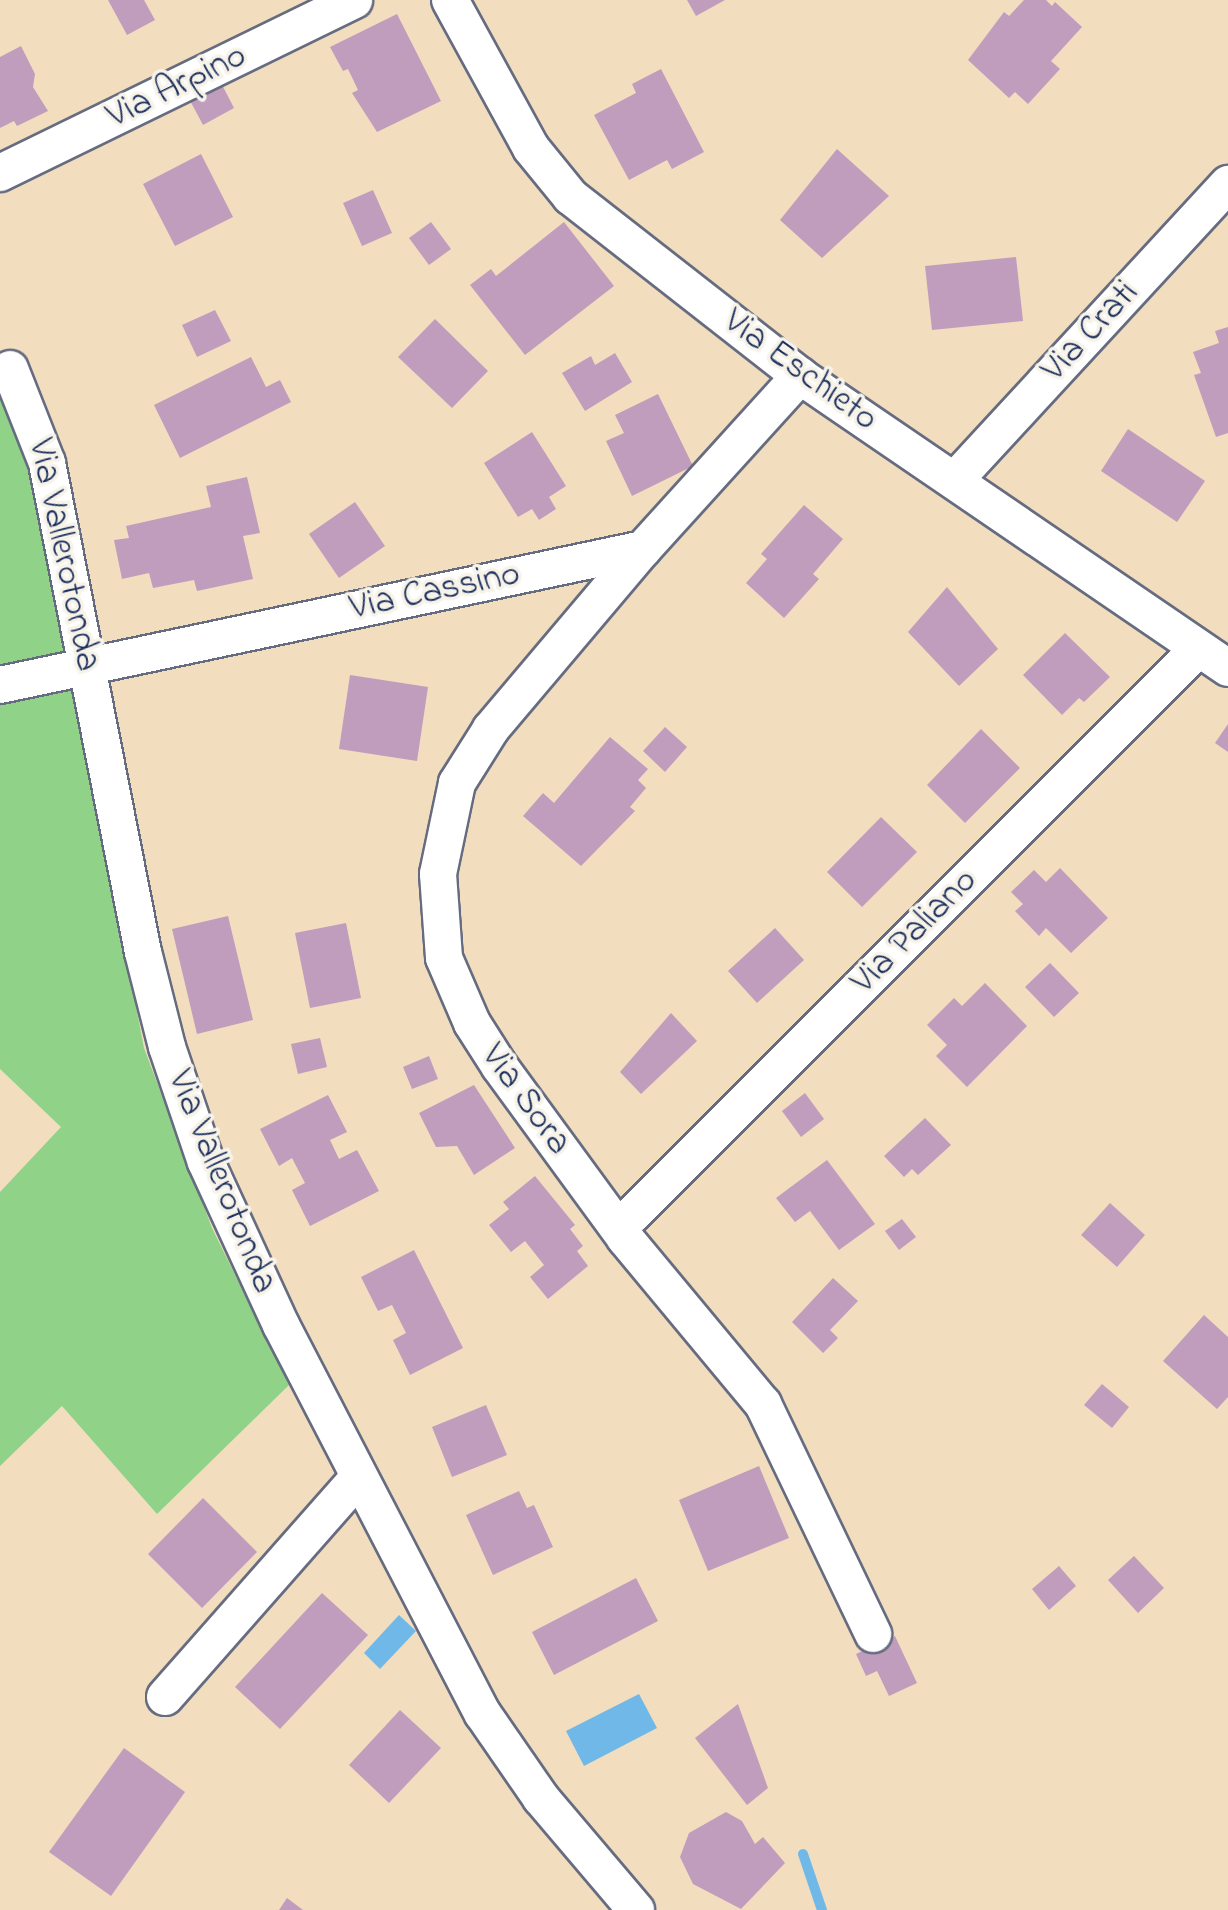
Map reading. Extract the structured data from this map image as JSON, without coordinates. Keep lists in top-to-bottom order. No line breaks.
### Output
{"streets":{"street":["Via Arpino","Via Crati","Via Eschieto","Via Vallerotonda","Via Cassino","Via Paliano","Via Sora"]},"crossings":[["Via Crati","Via Eschieto"],["Via Eschieto","Via Paliano"],["Via Vallerotonda","Via Cassino"],["Via Cassino","Via Sora"]]}
